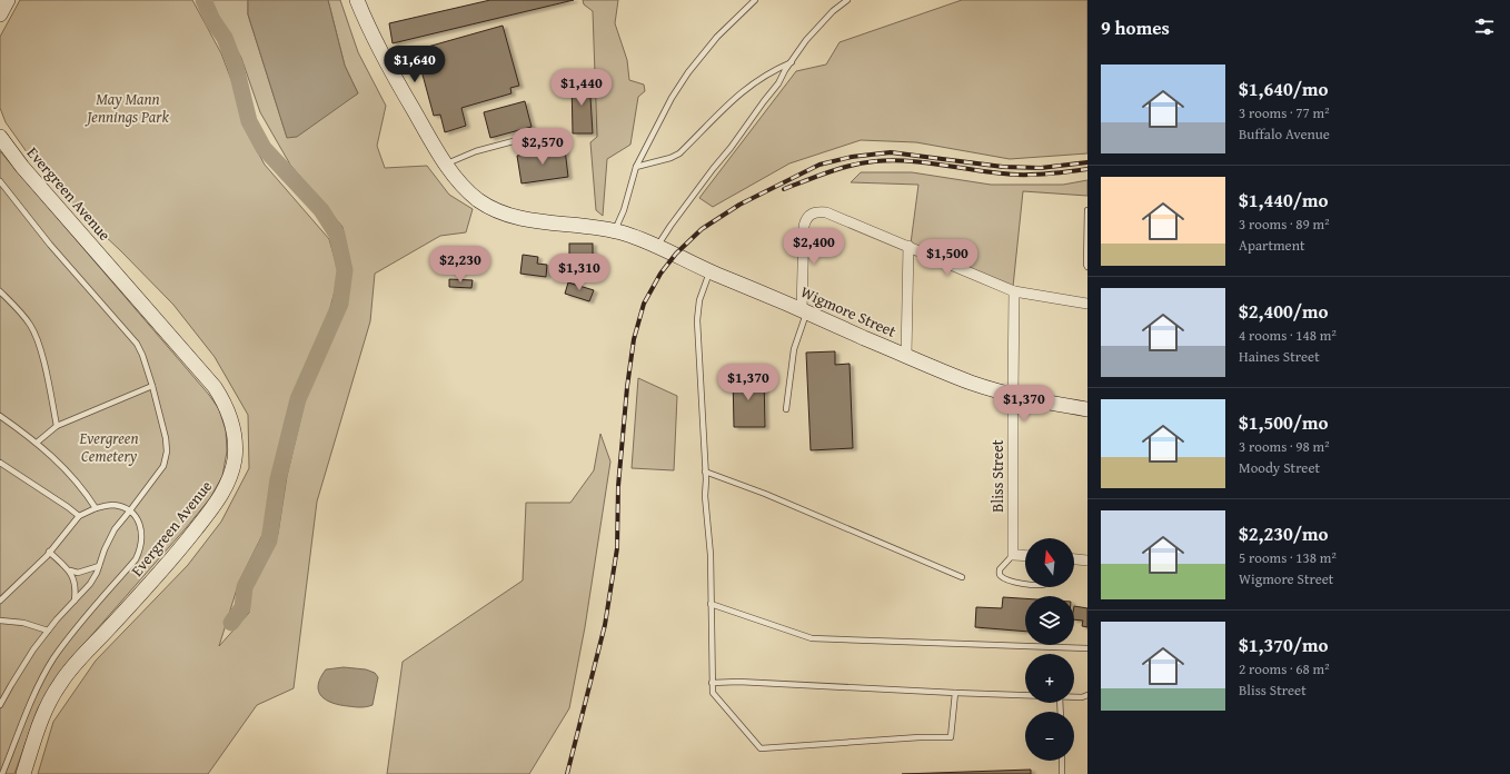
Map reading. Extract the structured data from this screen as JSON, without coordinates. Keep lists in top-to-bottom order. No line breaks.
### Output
{"streets":{"street":["Evergreen Avenue","Wigmore Street","Bliss Street"]},"crossings":[["Wigmore Street","Bliss Street"]],"parks":["May Mann Jennings Park","Evergreen Cemetery"],"north":"top","page":{"heading":"9 homes","price":["$1,640","$1,440","$2,570","$2,400","$1,500","$2,230","$1,310","$1,370","$1,370"],"list":[{"name":"$1,640/mo","note":"3 rooms · 77 m² · Buffalo Avenue"},{"name":"$1,440/mo","note":"3 rooms · 89 m² · Apartment"},{"name":"$2,400/mo","note":"4 rooms · 148 m² · Haines Street"},{"name":"$1,500/mo","note":"3 rooms · 98 m² · Moody Street"},{"name":"$2,230/mo","note":"5 rooms · 138 m² · Wigmore Street"},{"name":"$1,370/mo","note":"2 rooms · 68 m² · Bliss Street"}],"map_buttons":["+","−"]}}
